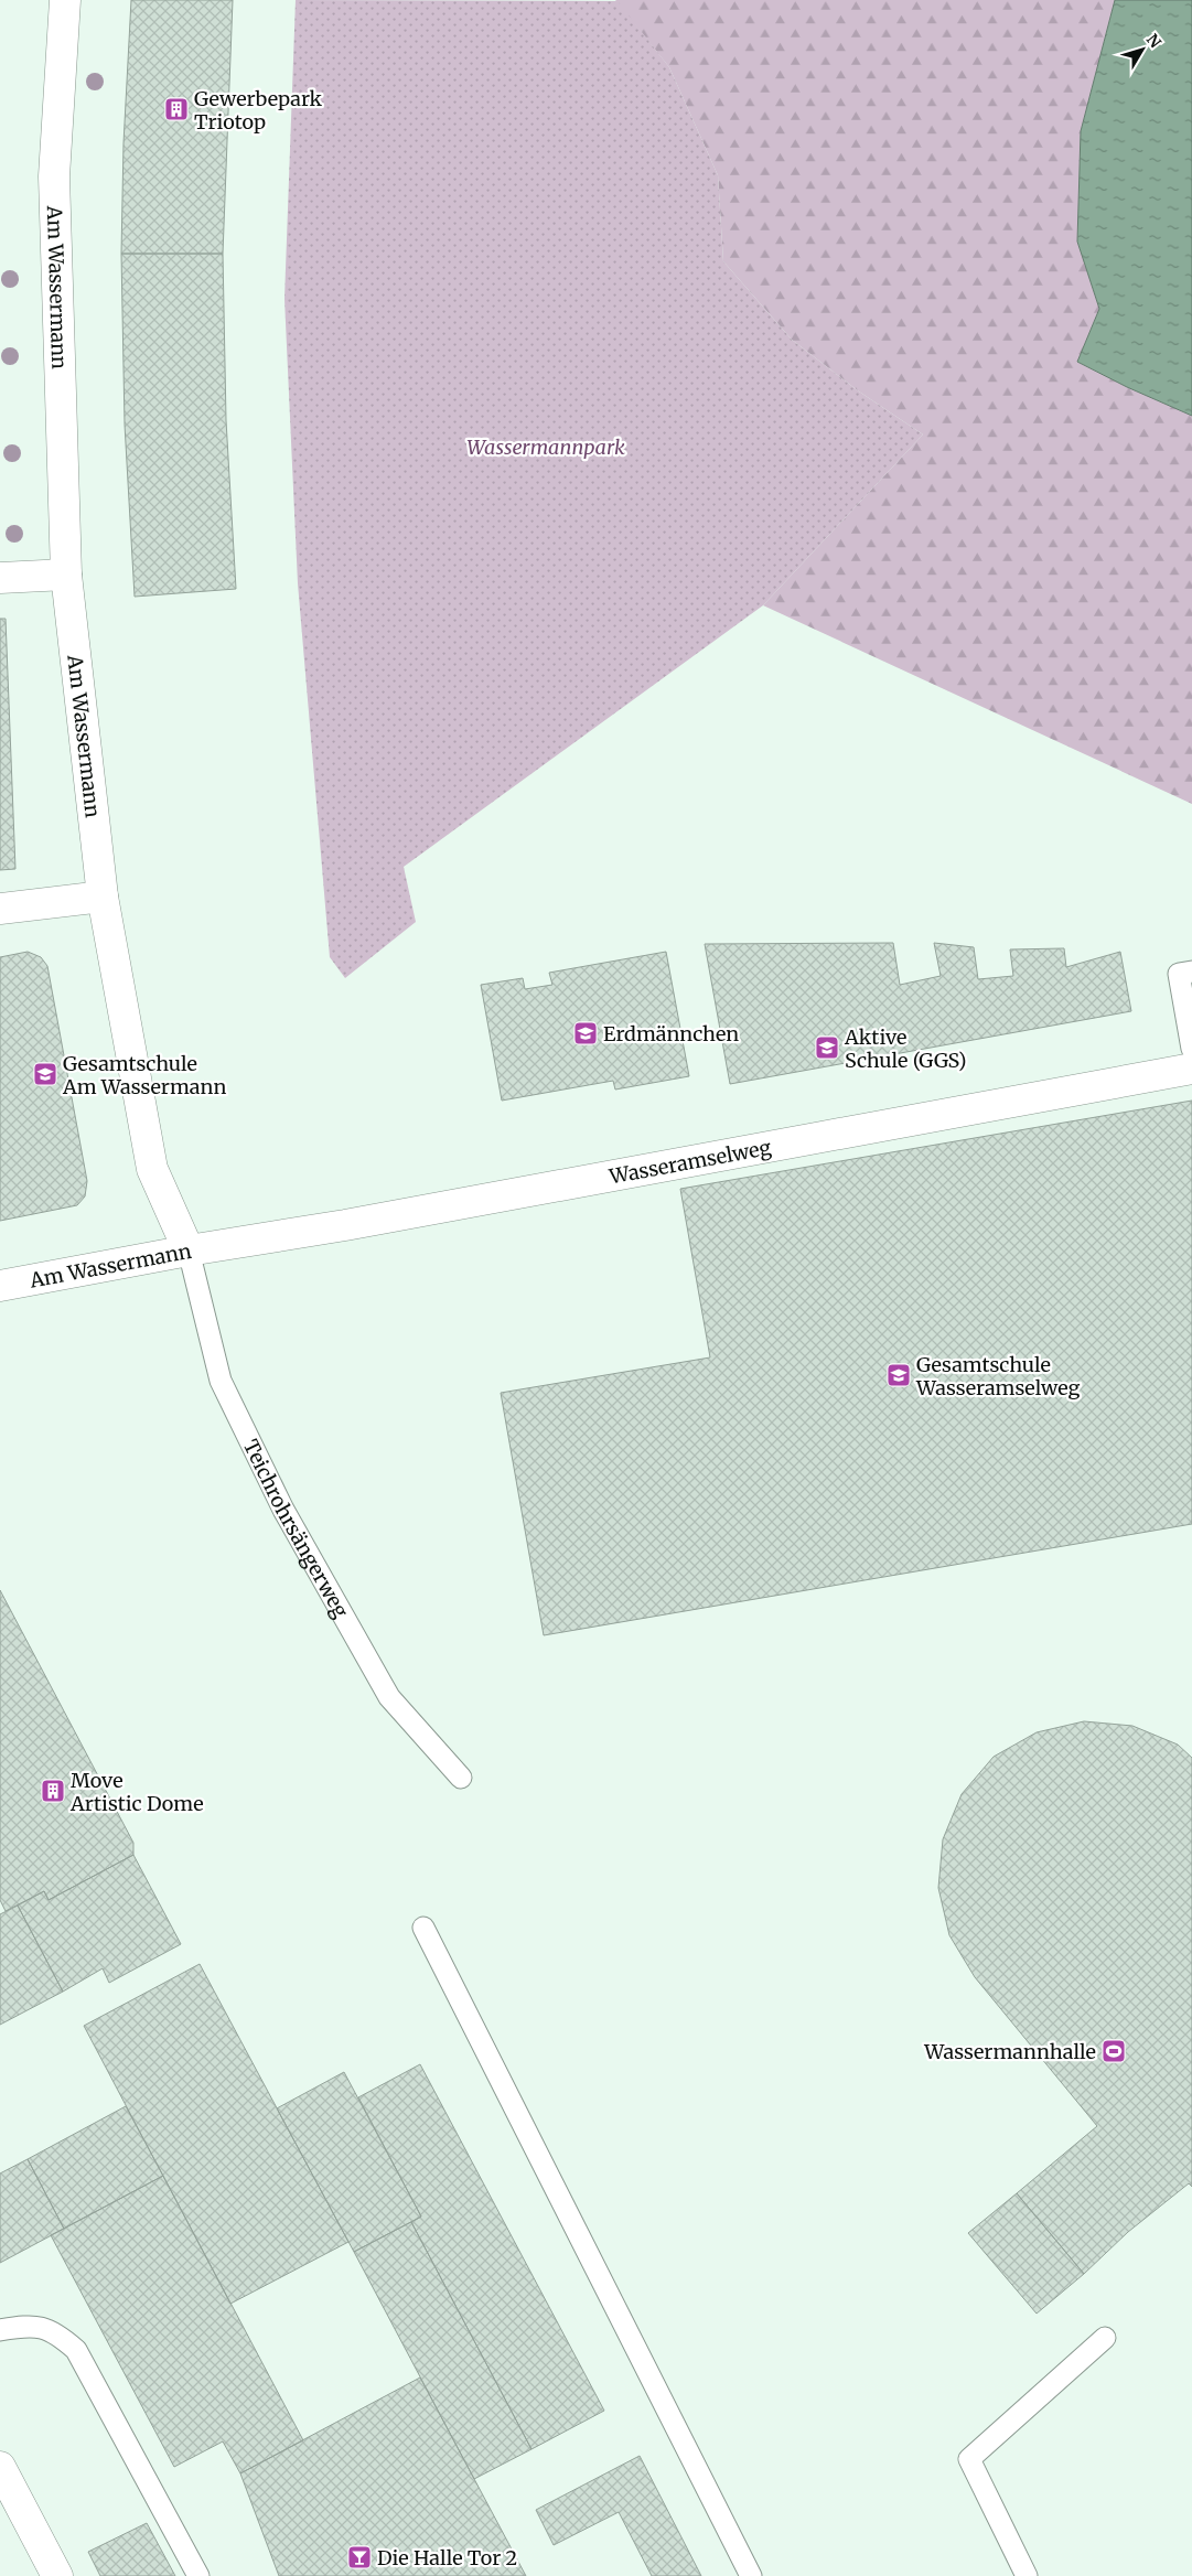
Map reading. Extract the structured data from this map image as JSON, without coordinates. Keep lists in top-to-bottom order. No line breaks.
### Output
{"streets":{"street":["Am Wassermann","Wasseramselweg"],"lane":["Teichrohrsängerweg"]},"crossings":[["Am Wassermann","Wasseramselweg"],["Am Wassermann","Teichrohrsängerweg"],["Wasseramselweg","Teichrohrsängerweg"]],"parks":["Wassermannpark"],"places":{"building":["Gewerbepark Triotop","Move Artistic Dome"],"school or university":["Erdmännchen","Aktive Schule (GGS)","Gesamtschule Am Wassermann","Gesamtschule Wasseramselweg"],"sports":["Wassermannhalle"],"bar":["Die Halle Tor 2"]},"north":"top right"}
